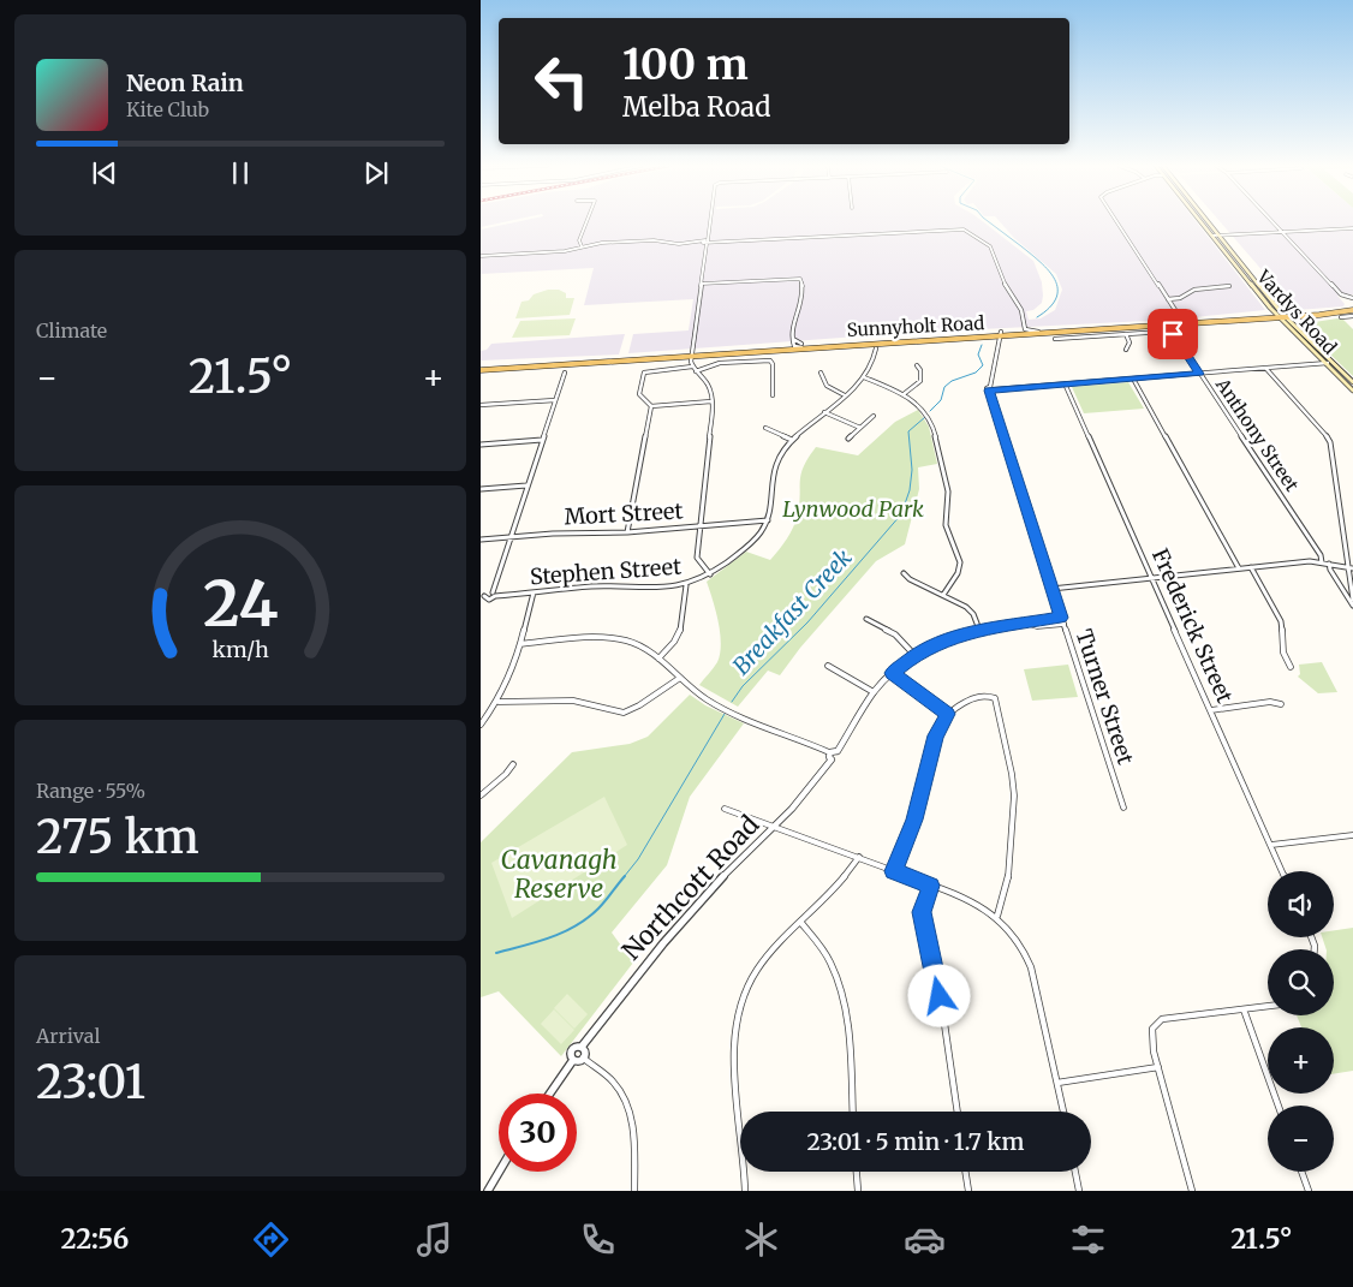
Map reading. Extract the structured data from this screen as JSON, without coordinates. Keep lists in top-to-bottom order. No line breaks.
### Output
{"streets":{"main road":["Vardys Road","Sunnyholt Road"],"street":["Anthony Street","Mort Street","Stephen Street","Frederick Street","Turner Street","Northcott Road"]},"crossings":[["Vardys Road","Sunnyholt Road"],["Sunnyholt Road","Turner Street"],["Mort Street","Stephen Street"]],"water":["Breakfast Creek"],"parks":["Lynwood Park","Cavanagh Reserve"],"page":{"turn":["100 m","Melba Road"],"song":["Neon Rain","Kite Club"],"tile":["Climate",["Range · 55%","275 km"],["Arrival","23:01"]],"heat":["−","21.5°","+"],"map_buttons":["+","−"],"limit":"30","trip":"23:01 · 5 min · 1.7 km","tabs":["22:56","21.5°"],"gauge":["24","km/h"]}}
